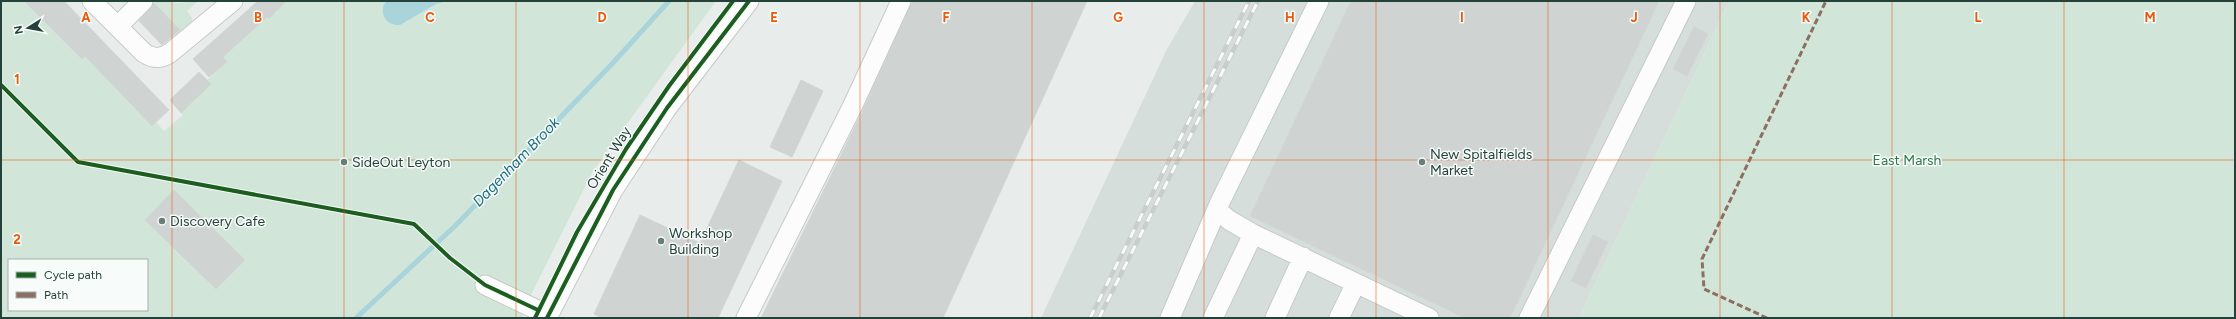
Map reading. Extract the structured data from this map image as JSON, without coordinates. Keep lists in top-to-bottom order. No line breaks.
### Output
{"streets":{"street":["Orient Way"]},"water":["Dagenham Brook"],"parks":["East Marsh"],"places":["SideOut Leyton","New Spitalfields Market","Discovery Cafe","Workshop Building"],"legend":["Cycle path","Path"],"north":"left","grid":{"columns":["A","B","C","D","E","F","G","H","I","J","K","L","M"],"rows":["1","2"]}}
